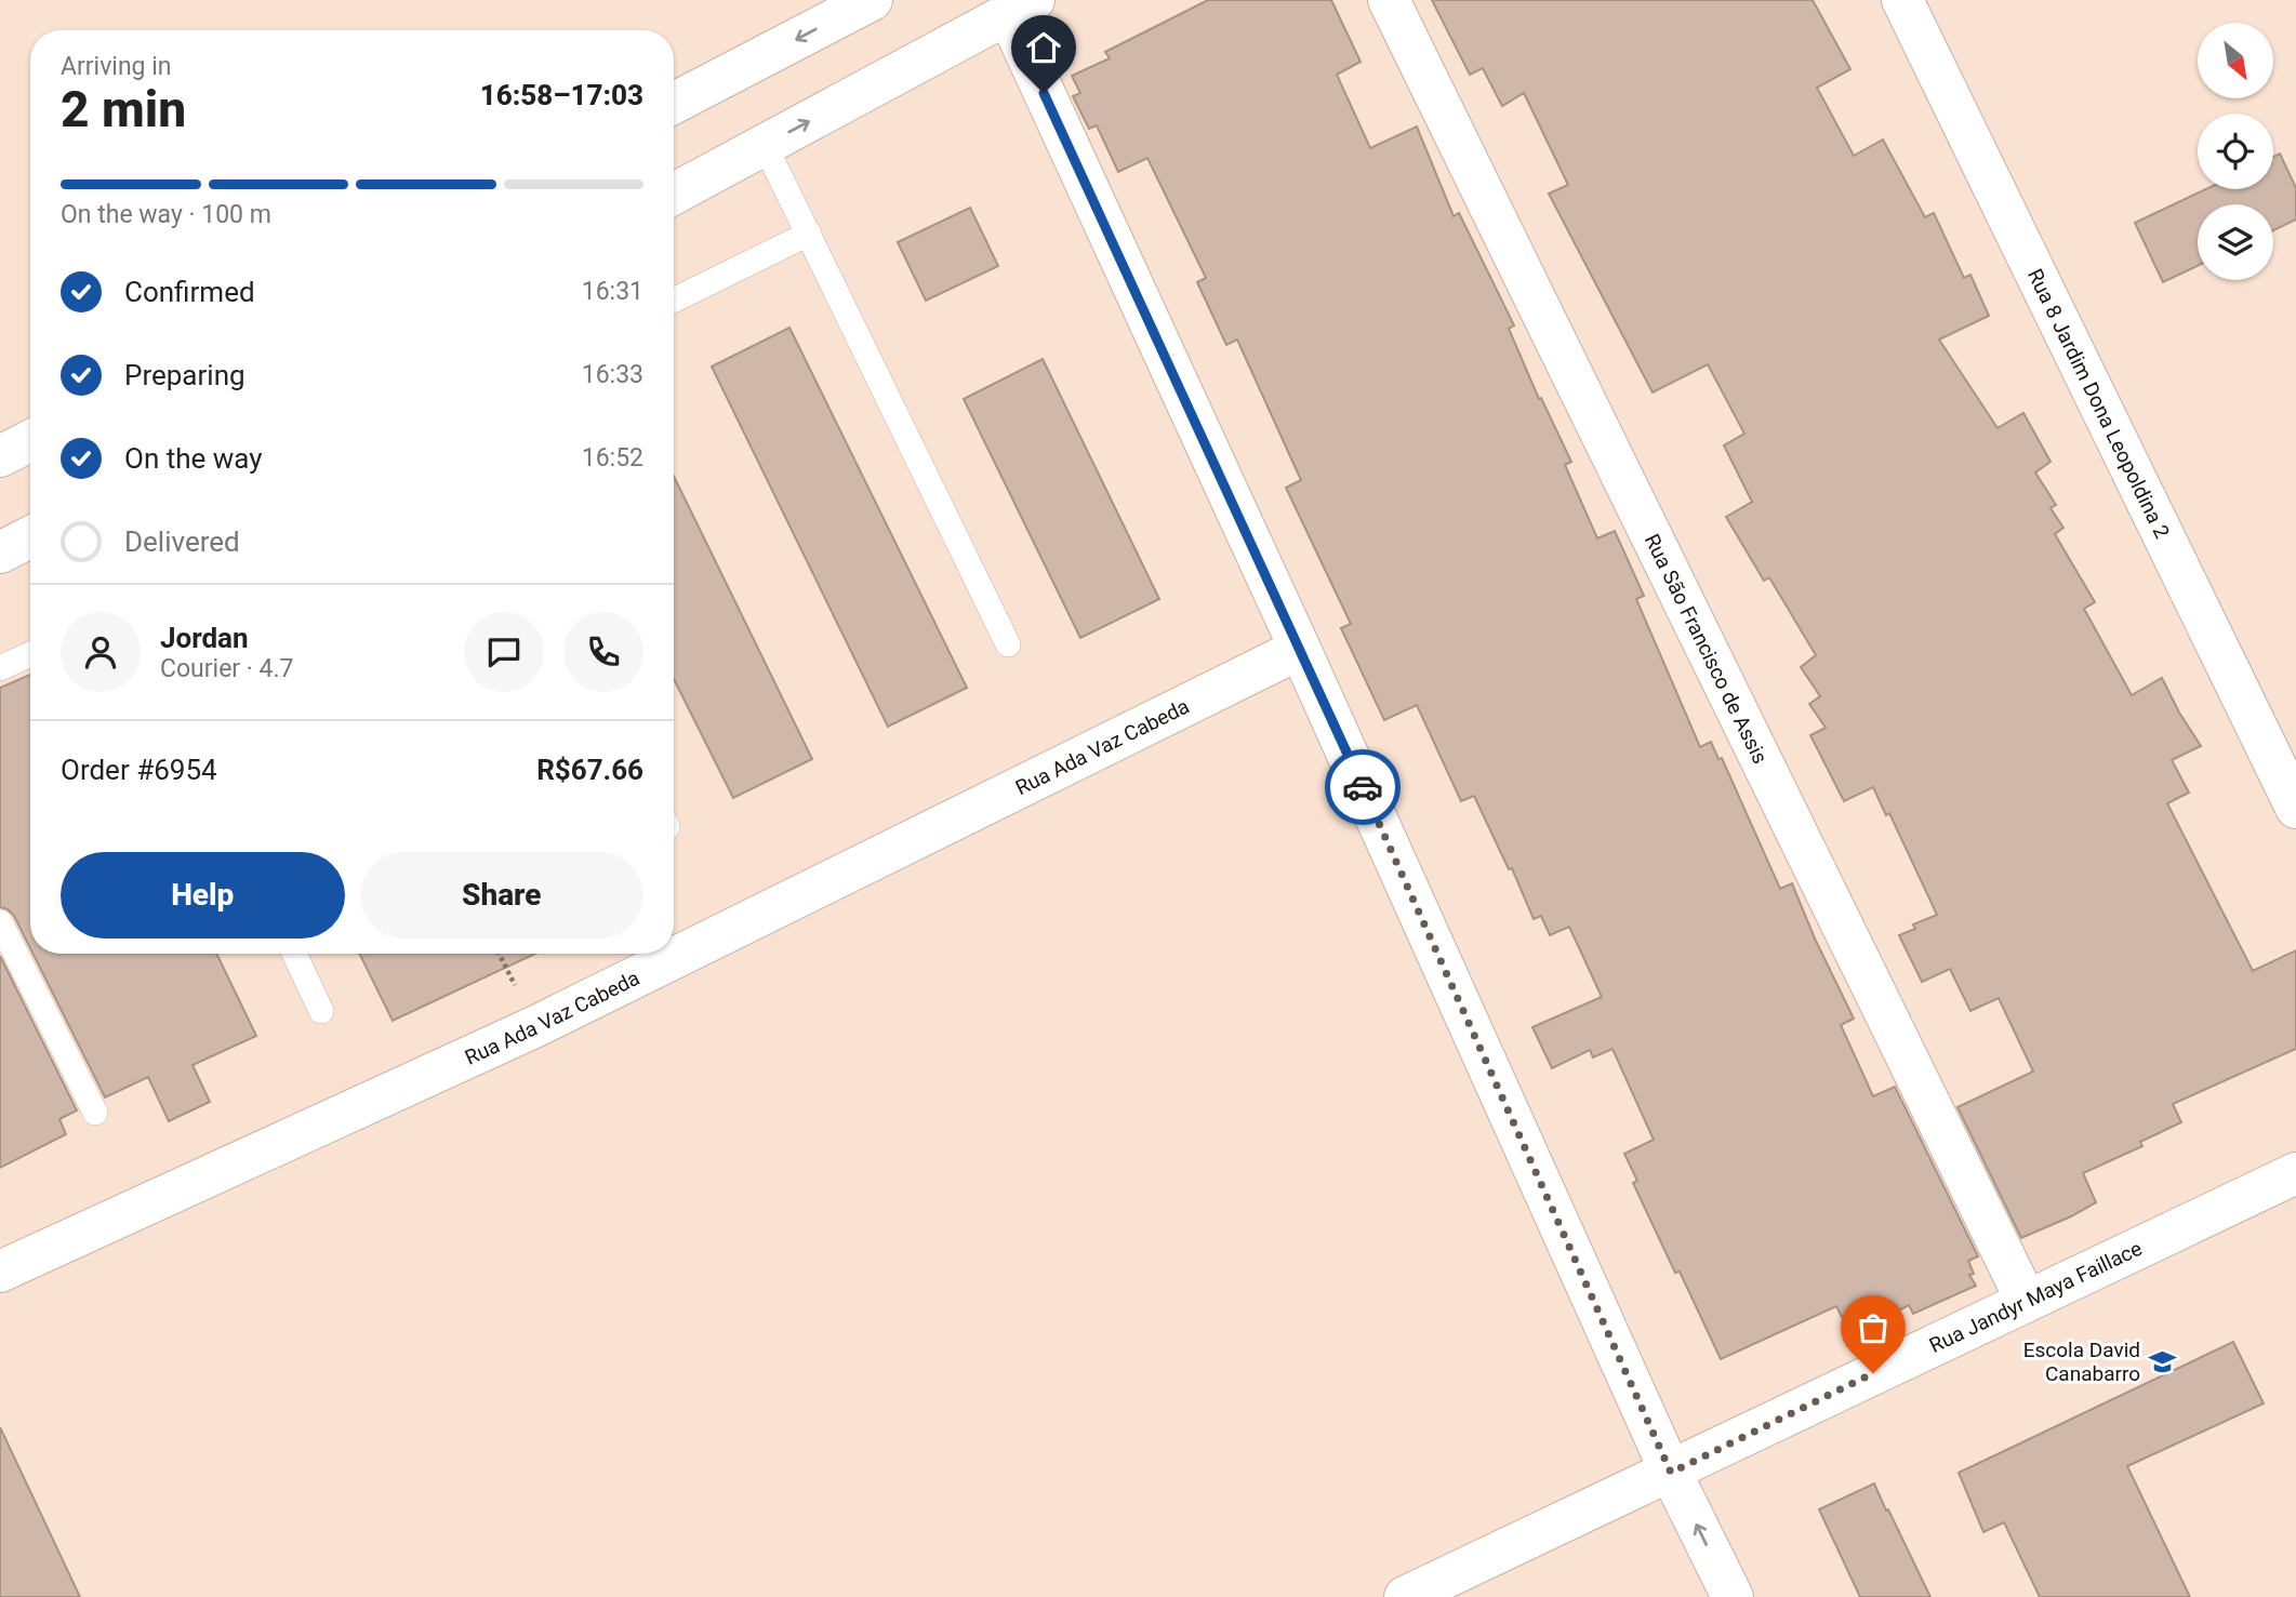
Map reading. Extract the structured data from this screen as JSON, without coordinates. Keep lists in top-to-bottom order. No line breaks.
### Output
{"streets":{"street":["Rua 8 Jardim Dona Leopoldina 2","Rua São Francisco de Assis","Rua Ada Vaz Cabeda","Rua Jandyr Maya Faillace"]},"crossings":[["Rua São Francisco de Assis","Rua Jandyr Maya Faillace"]],"places":{"school or university":["Escola David Canabarro"]},"north":"bottom right","page":{"heading":["2 min","Arriving in","16:58–17:03"],"panel":["Jordan","Courier · 4.7","Order #6954","R$67.66"],"bar":"On the way · 100 m","list":[["Confirmed","16:31"],["Preparing","16:33"],["On the way","16:52"],"Delivered"],"buttons":["Help","Share"]}}
